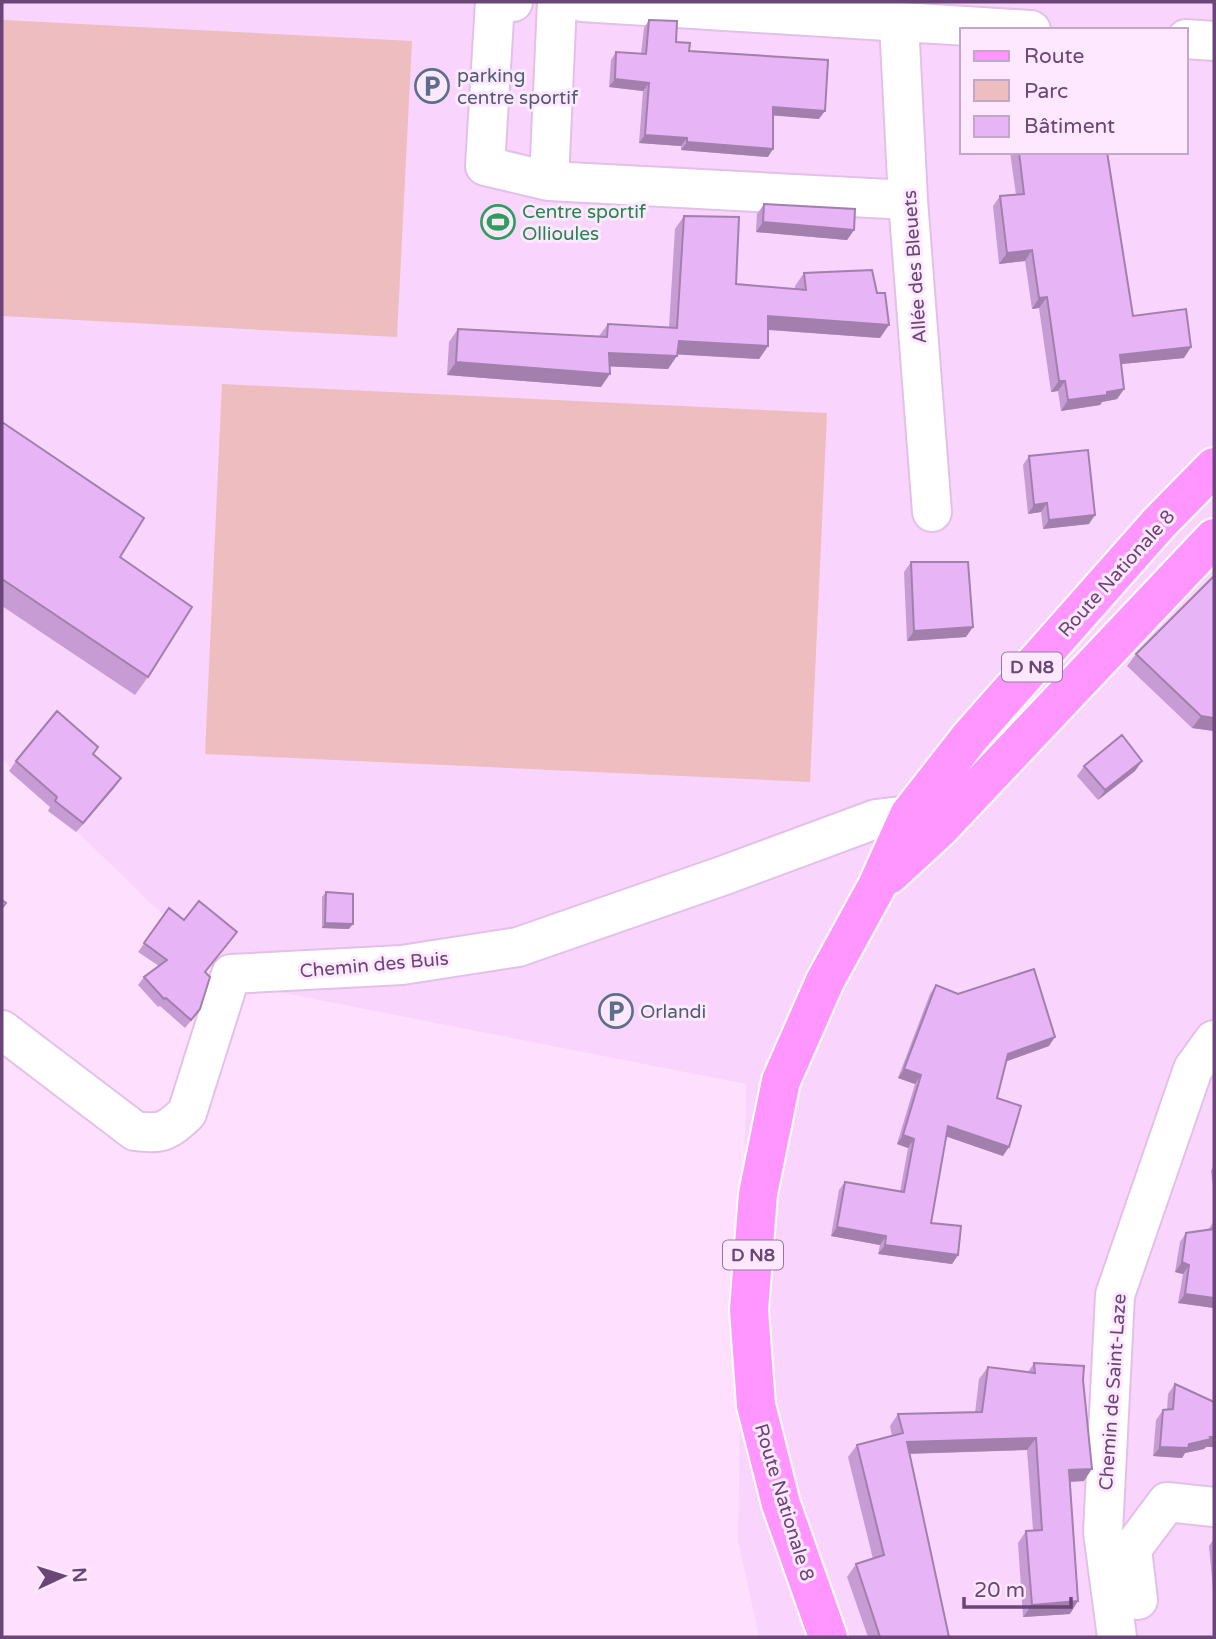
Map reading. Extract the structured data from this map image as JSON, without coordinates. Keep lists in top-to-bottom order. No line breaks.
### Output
{"streets":{"main road":["Route Nationale 8","D N8"],"street":["Allée des Bleuets","Chemin des Buis","Chemin de Saint-Laze"]},"crossings":[["Route Nationale 8","Chemin des Buis"]],"places":{"parking":["parking centre sportif","Orlandi"],"sports":["Centre sportif Ollioules"]},"legend":["Route","Parc","Bâtiment"],"scale_bar":"20 m","north":"right"}
